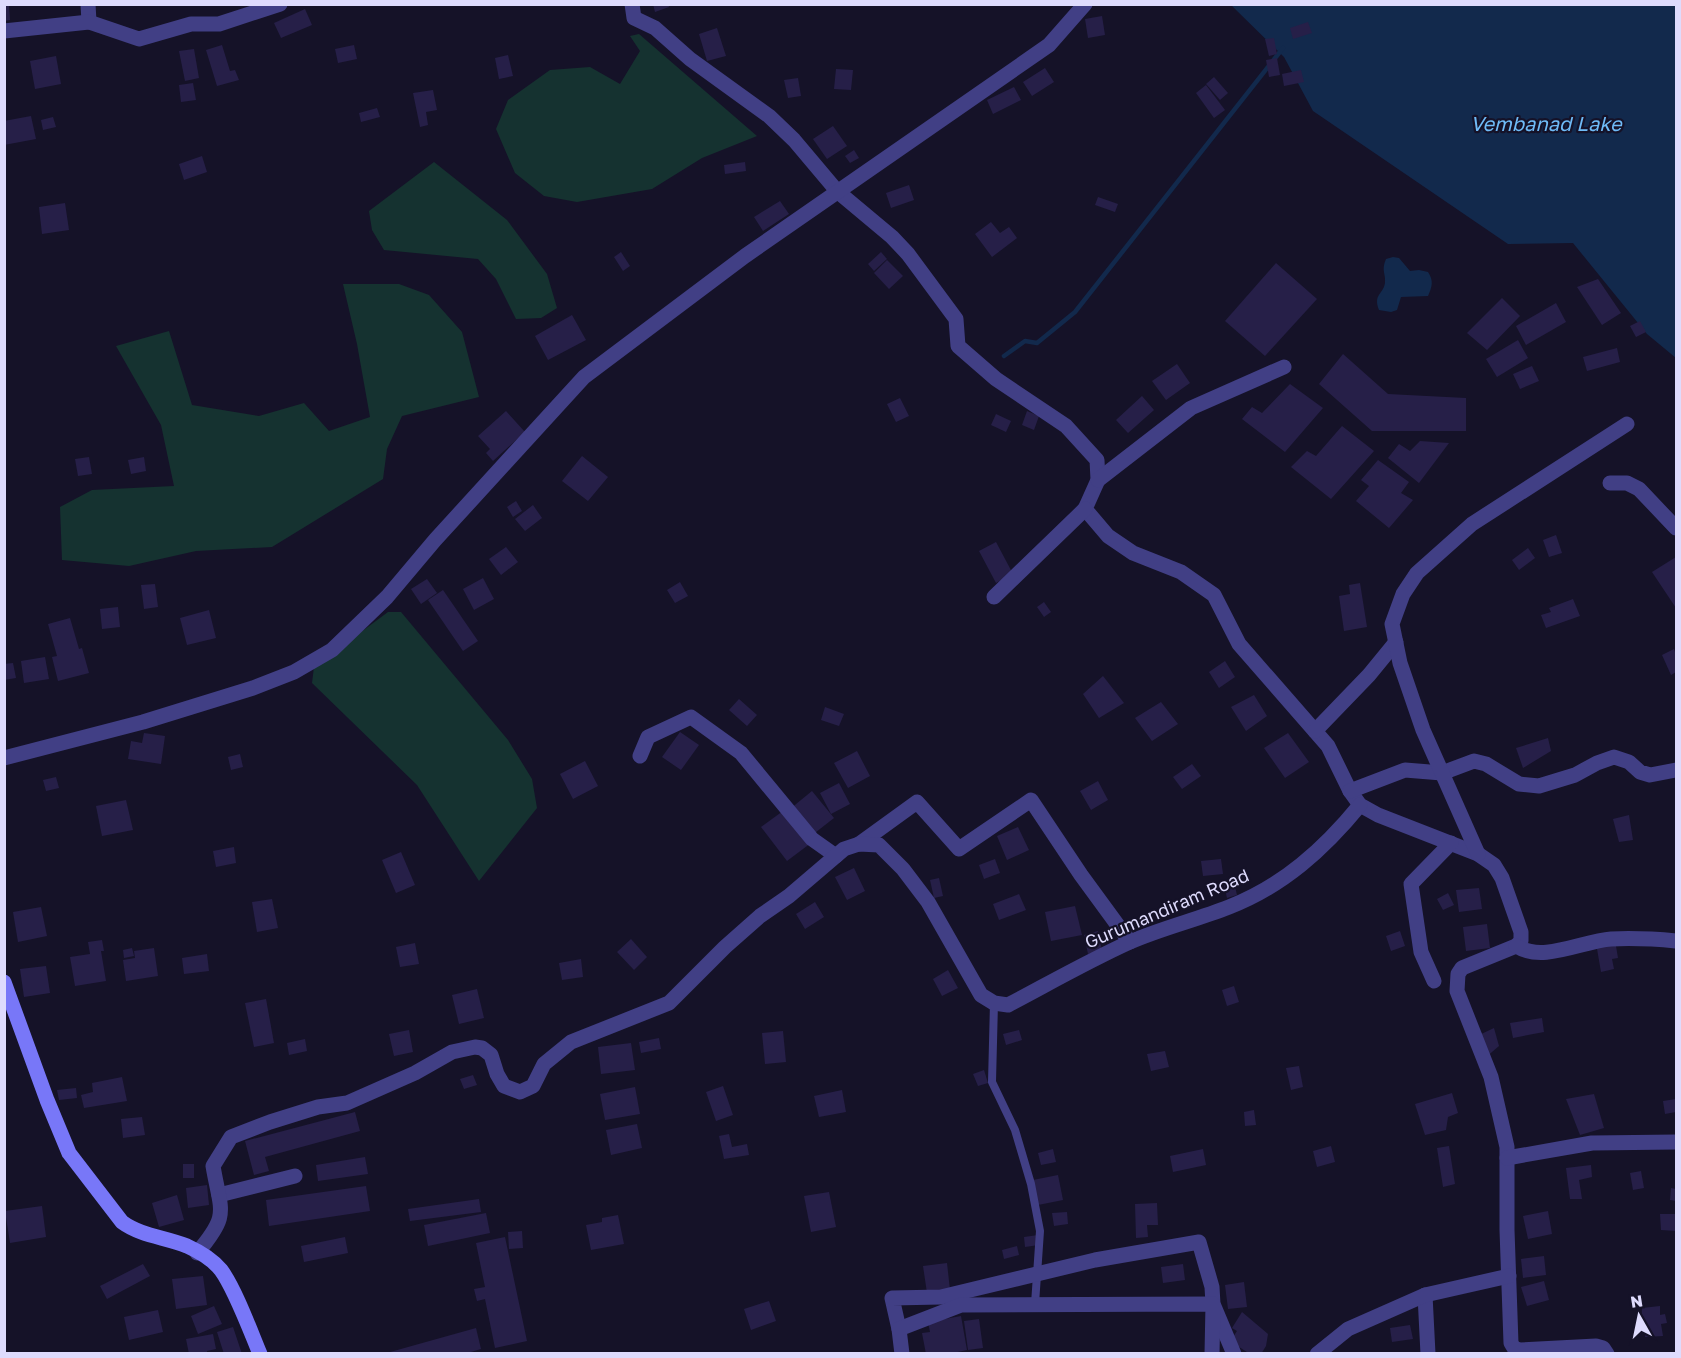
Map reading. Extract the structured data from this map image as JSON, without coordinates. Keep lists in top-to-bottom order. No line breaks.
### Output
{"streets":{"street":["Gurumandiram Road"]},"water":["Vembanad Lake"],"north":"top"}
